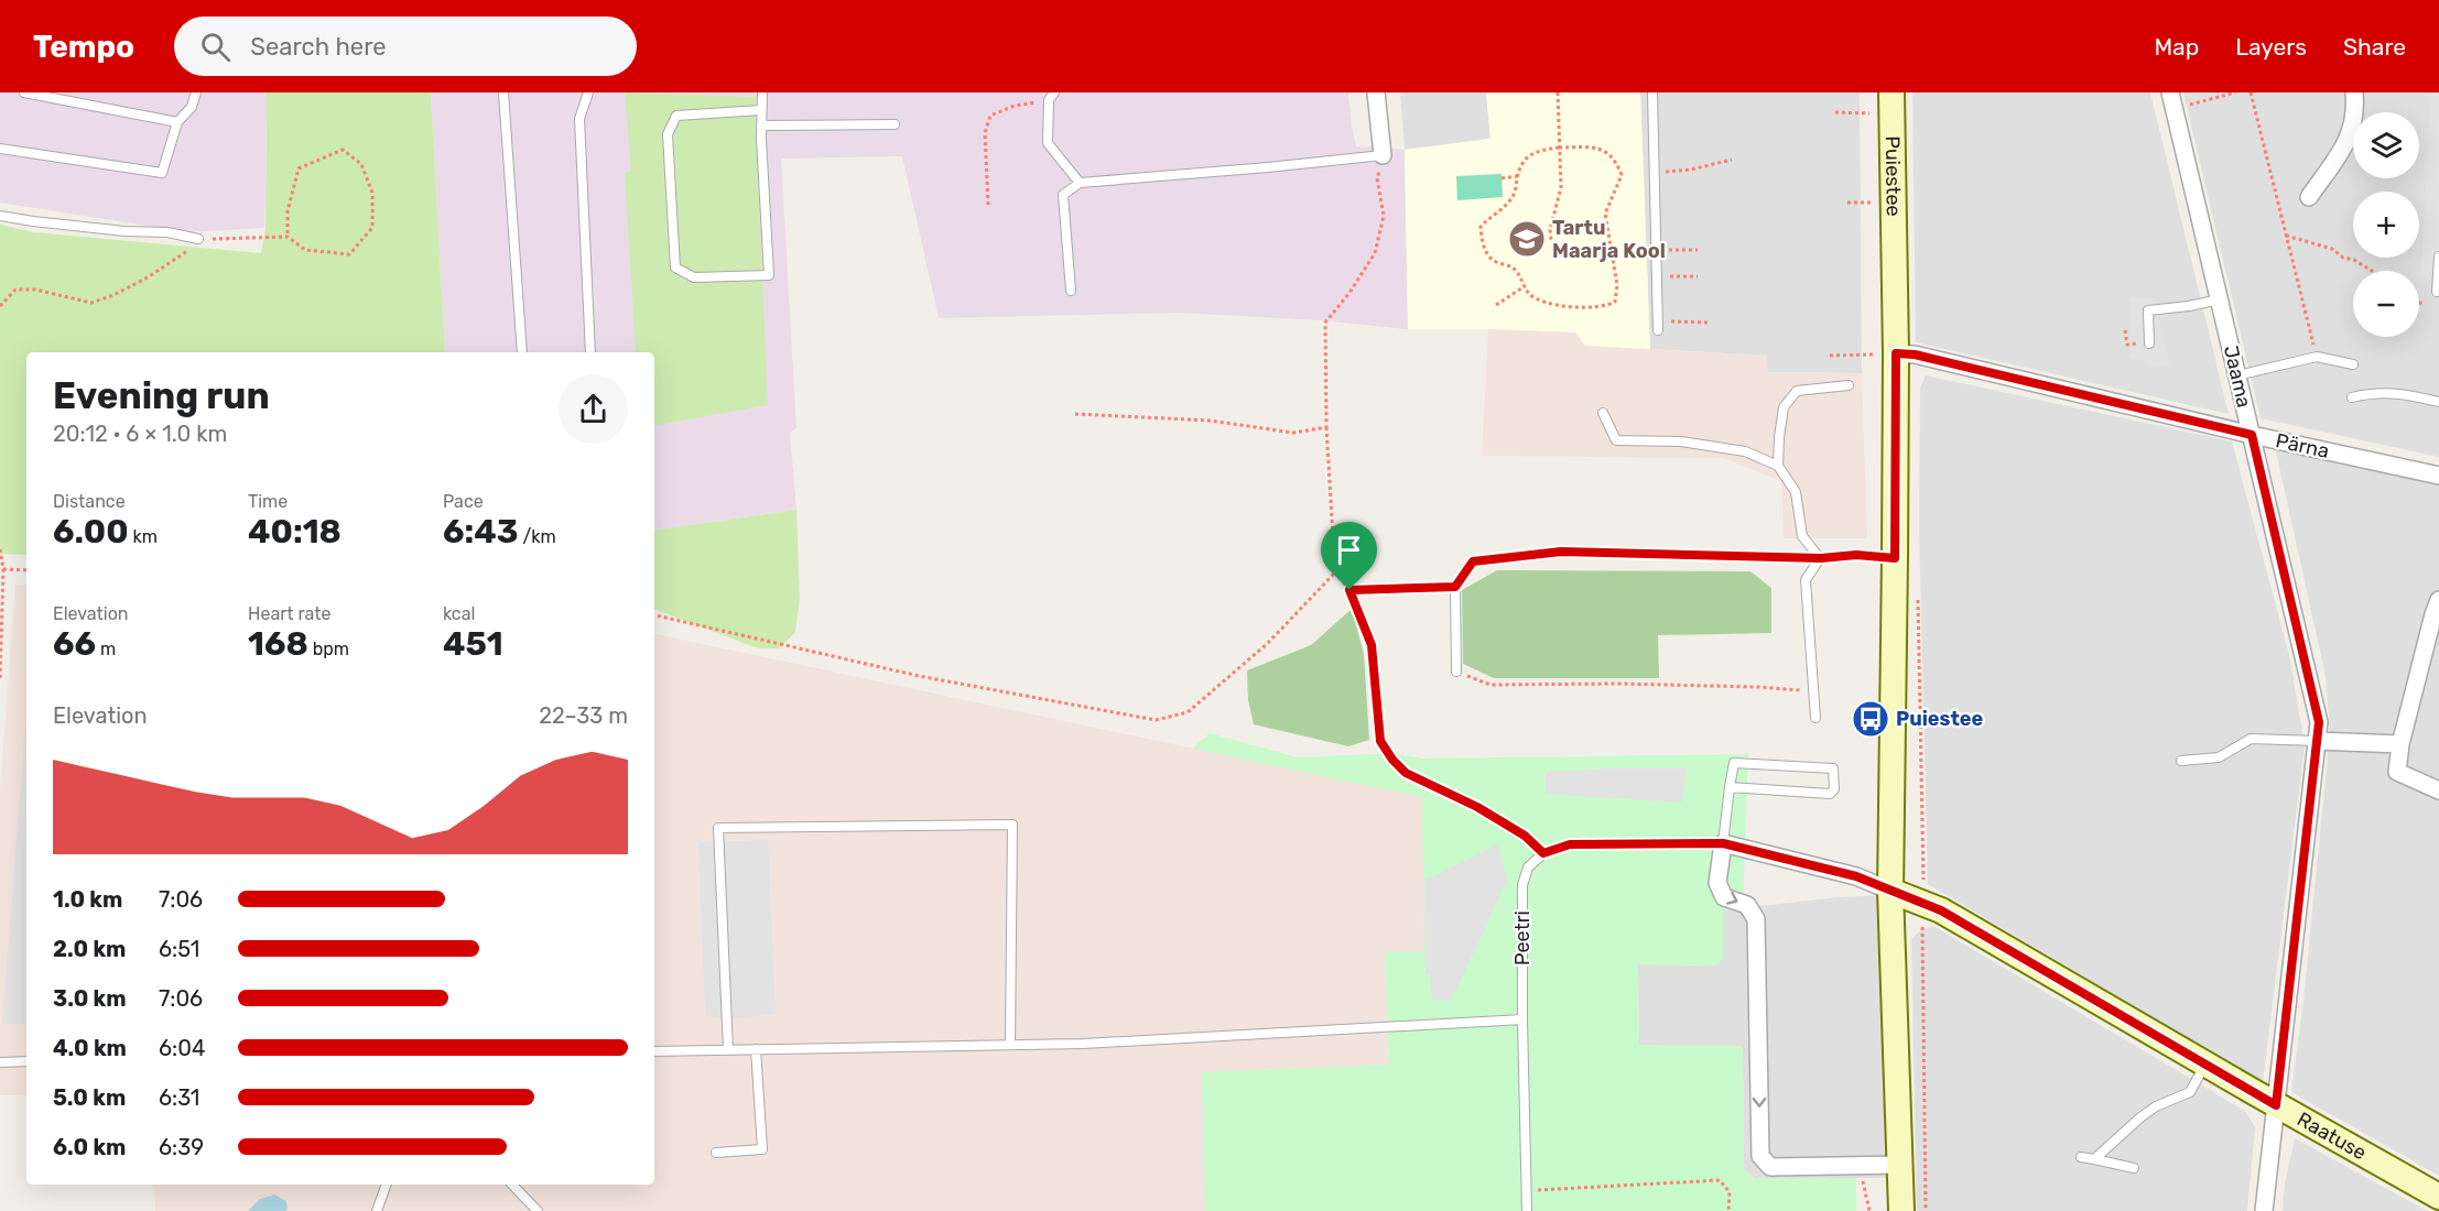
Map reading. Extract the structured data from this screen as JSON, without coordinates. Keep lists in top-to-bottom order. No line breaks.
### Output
{"streets":{"main road":["Puiestee","Raatuse"],"street":["Jaama","Pärna"],"lane":["Peetri"]},"crossings":[["Puiestee","Pärna"],["Puiestee","Raatuse"],["Jaama","Pärna"],["Jaama","Raatuse"]],"places":{"school or university":["Tartu Maarja Kool"],"bus stop":["Puiestee"]},"page":{"header":"Tempo","search":"Search here","nav":["Map","Layers","Share"],"map_buttons":["+","−"],"heading":["Evening run","20:12 · 6 × 1.0 km"],"stats":[["Distance","6.00 km"],["Time","40:18"],["Pace","6:43 /km"],["Elevation","66 m"],["Heart rate","168 bpm"],["kcal","451"]],"chart":["Elevation","22–33 m"],"list":[{"name":"1.0 km","note":"7:06"},{"name":"2.0 km","note":"6:51"},{"name":"3.0 km","note":"7:06"},{"name":"4.0 km","note":"6:04"},{"name":"5.0 km","note":"6:31"},{"name":"6.0 km","note":"6:39"}]}}
